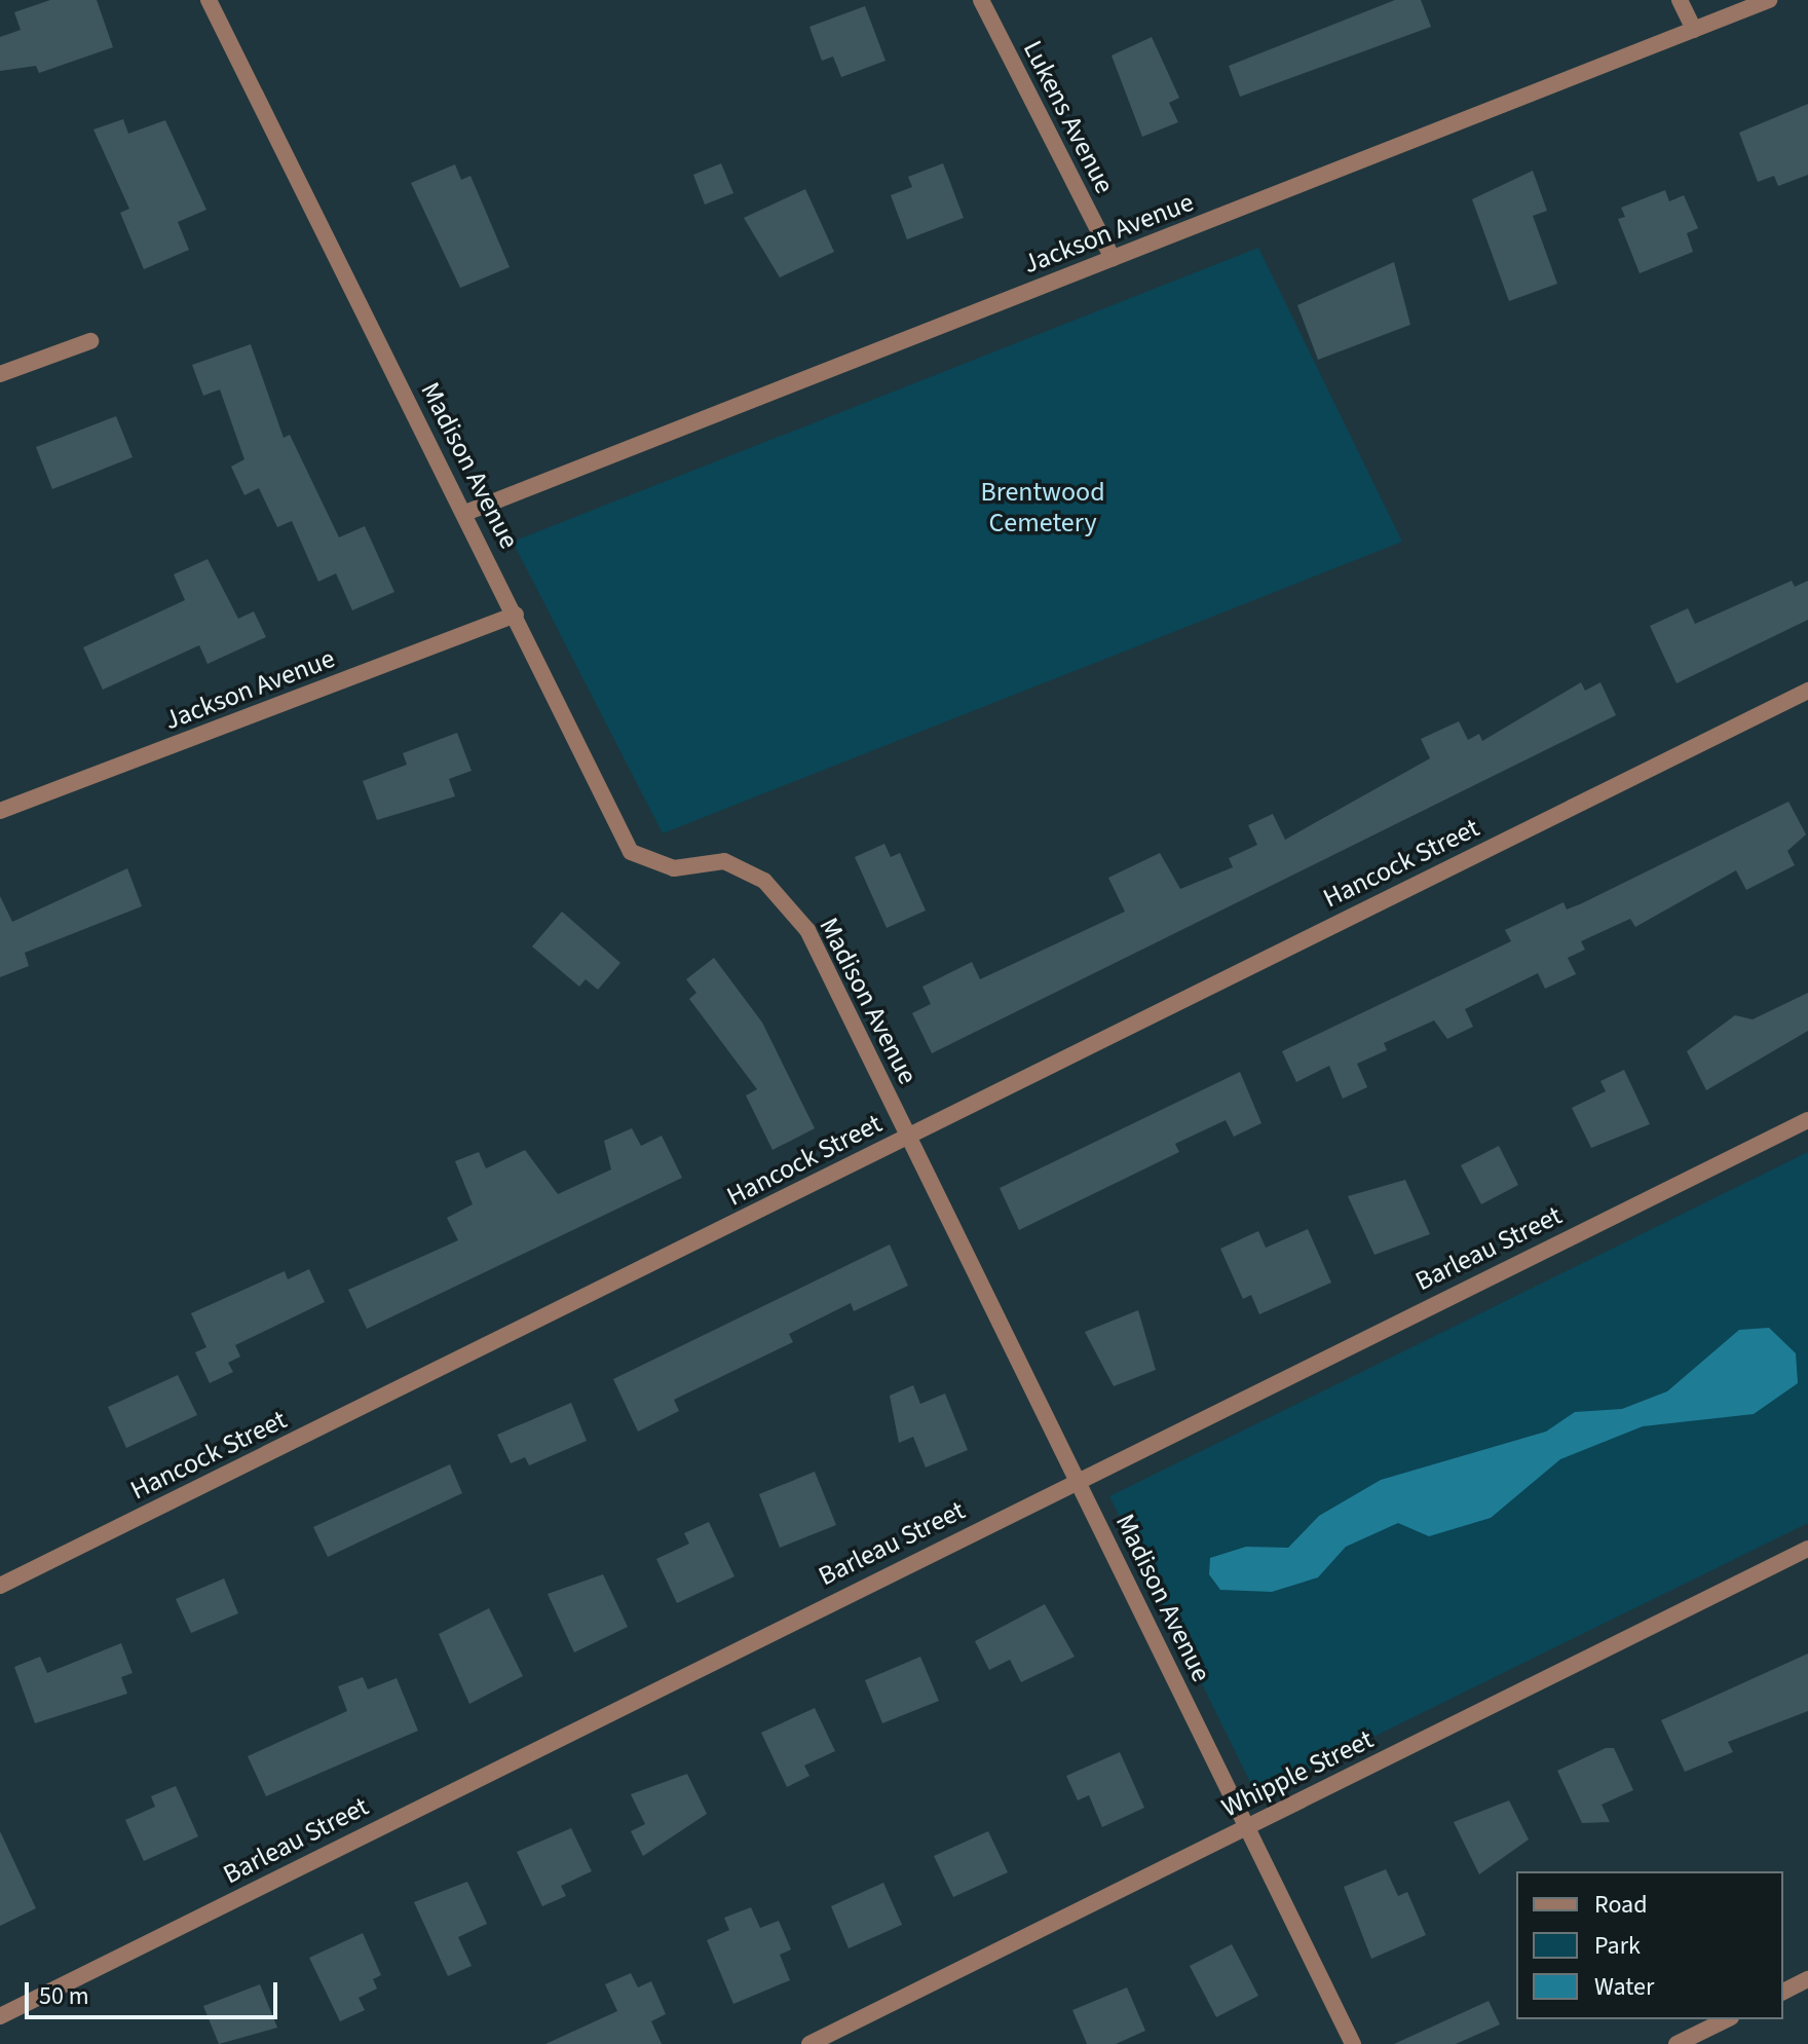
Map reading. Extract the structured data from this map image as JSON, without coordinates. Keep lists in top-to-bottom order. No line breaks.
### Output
{"streets":{"street":["Lukens Avenue","Jackson Avenue","Madison Avenue","Hancock Street","Barleau Street","Whipple Street"]},"crossings":[["Lukens Avenue","Jackson Avenue"],["Jackson Avenue","Madison Avenue"],["Madison Avenue","Hancock Street"],["Madison Avenue","Barleau Street"],["Madison Avenue","Whipple Street"]],"parks":["Brentwood Cemetery"],"legend":["Road","Park","Water"],"scale_bar":"50 m"}
